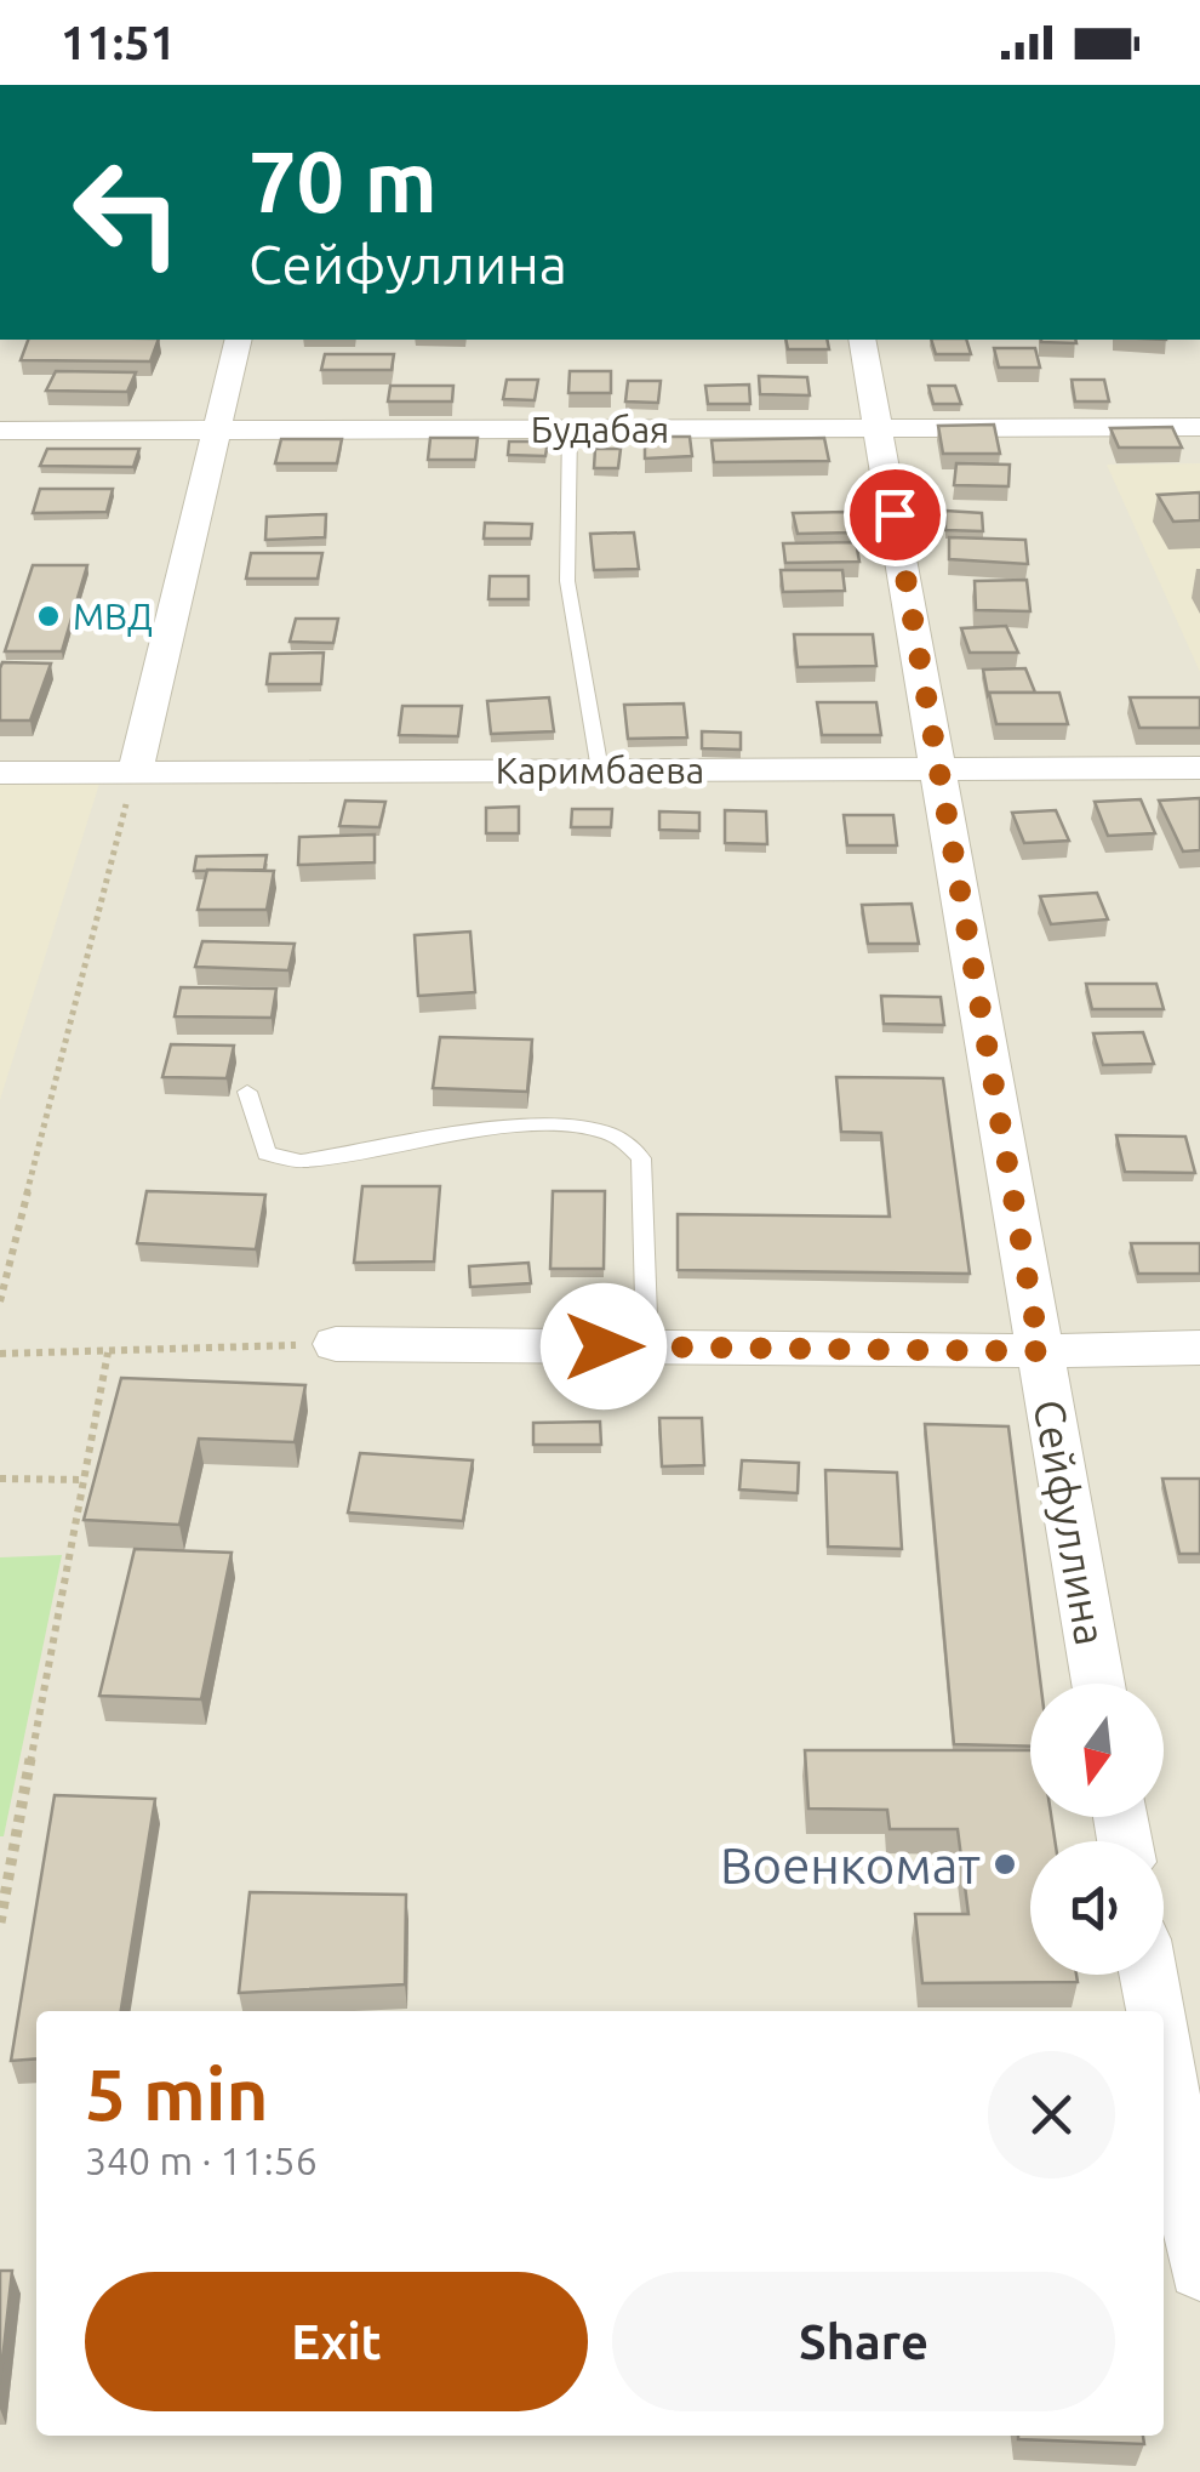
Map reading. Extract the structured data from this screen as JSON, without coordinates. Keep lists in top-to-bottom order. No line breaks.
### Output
{"streets":{"street":["Будабая","Каримбаева","Сейфуллина"]},"crossings":[["Будабая","Сейфуллина"],["Каримбаева","Сейфуллина"]],"places":["МВД","Военкомат"],"north":"bottom","page":{"status":"11:51","turn":["70 m","Сейфуллина"],"heading":["5 min","340 m · 11:56"],"buttons":["Exit","Share"]}}
